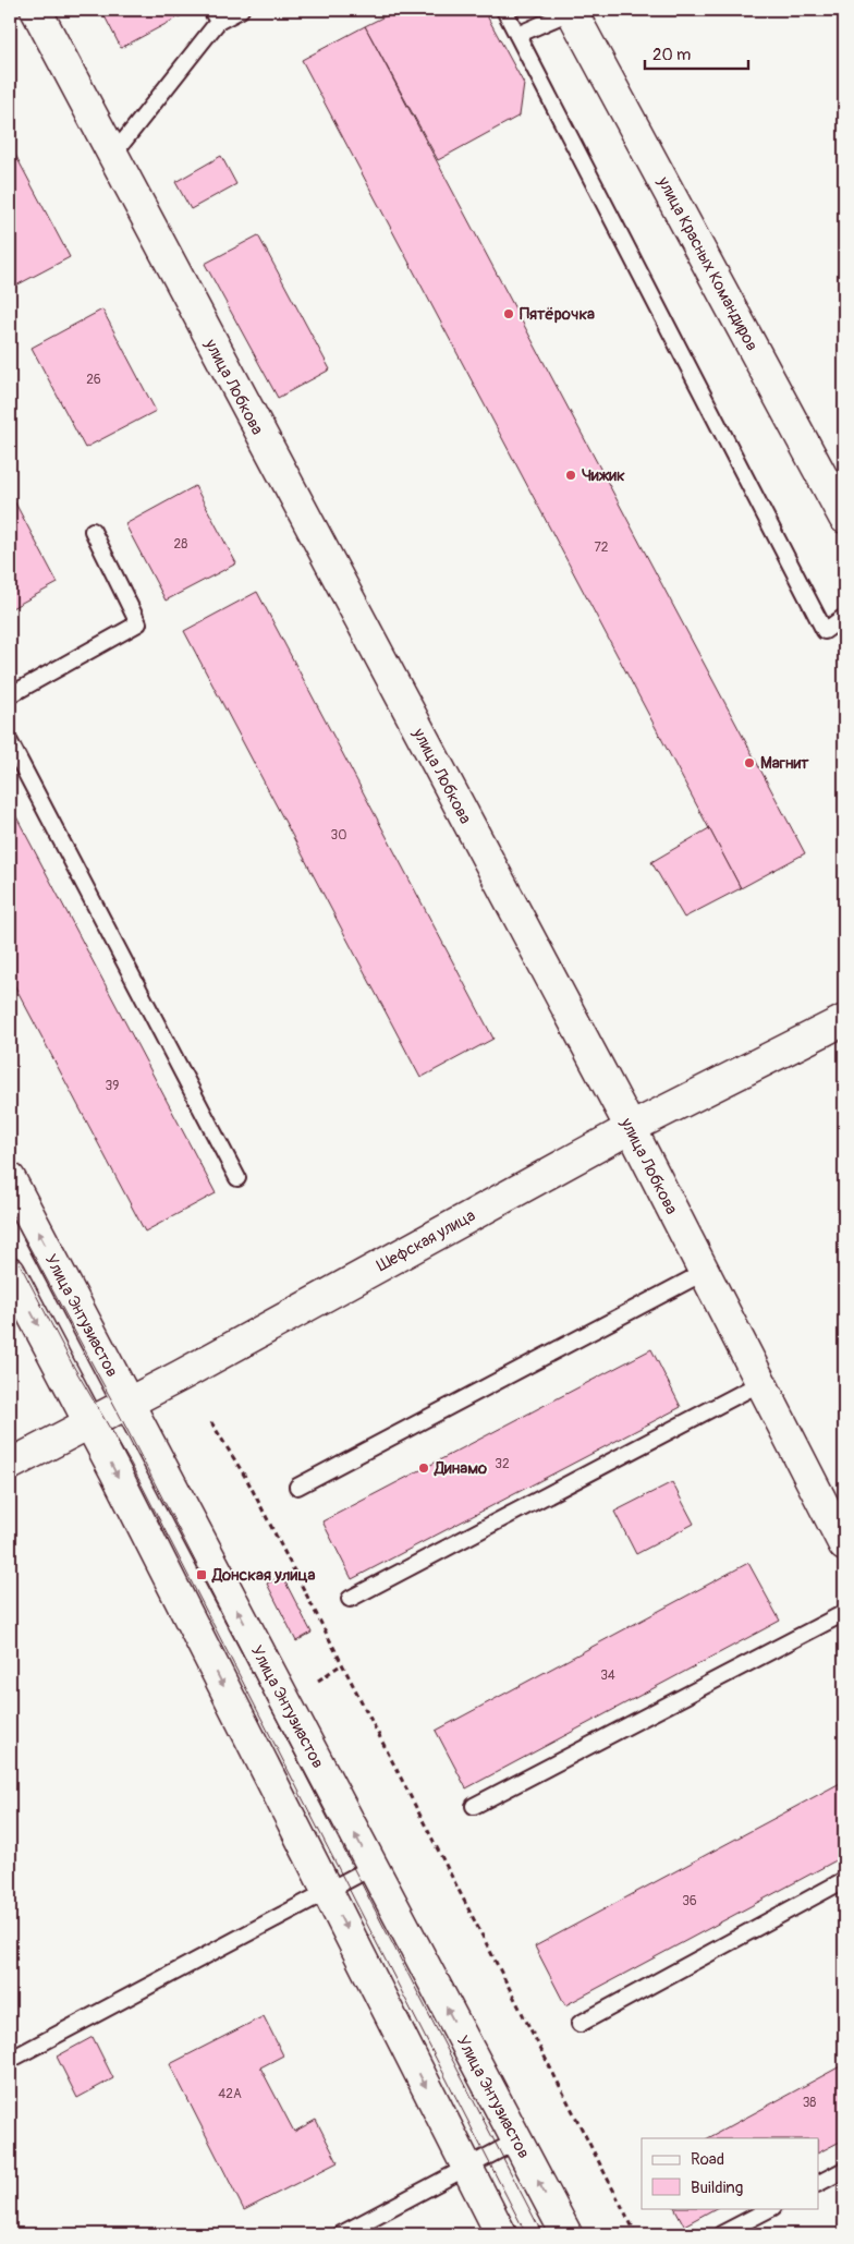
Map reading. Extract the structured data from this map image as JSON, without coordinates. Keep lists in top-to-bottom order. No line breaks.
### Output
{"streets":{"street":["улица Красных Командиров","улица Лобкова","Шефская улица","Улица Энтузиастов"]},"crossings":[["улица Лобкова","Шефская улица"],["Шефская улица","Улица Энтузиастов"]],"places":{"other":["Пятёрочка","Чижик","Магнит","Динамо"],"transit":["Донская улица"]},"house_numbers":["26","28","72","30","39","32","34","36","42А","38"],"legend":["Road","Building"],"scale_bar":"20 m"}
